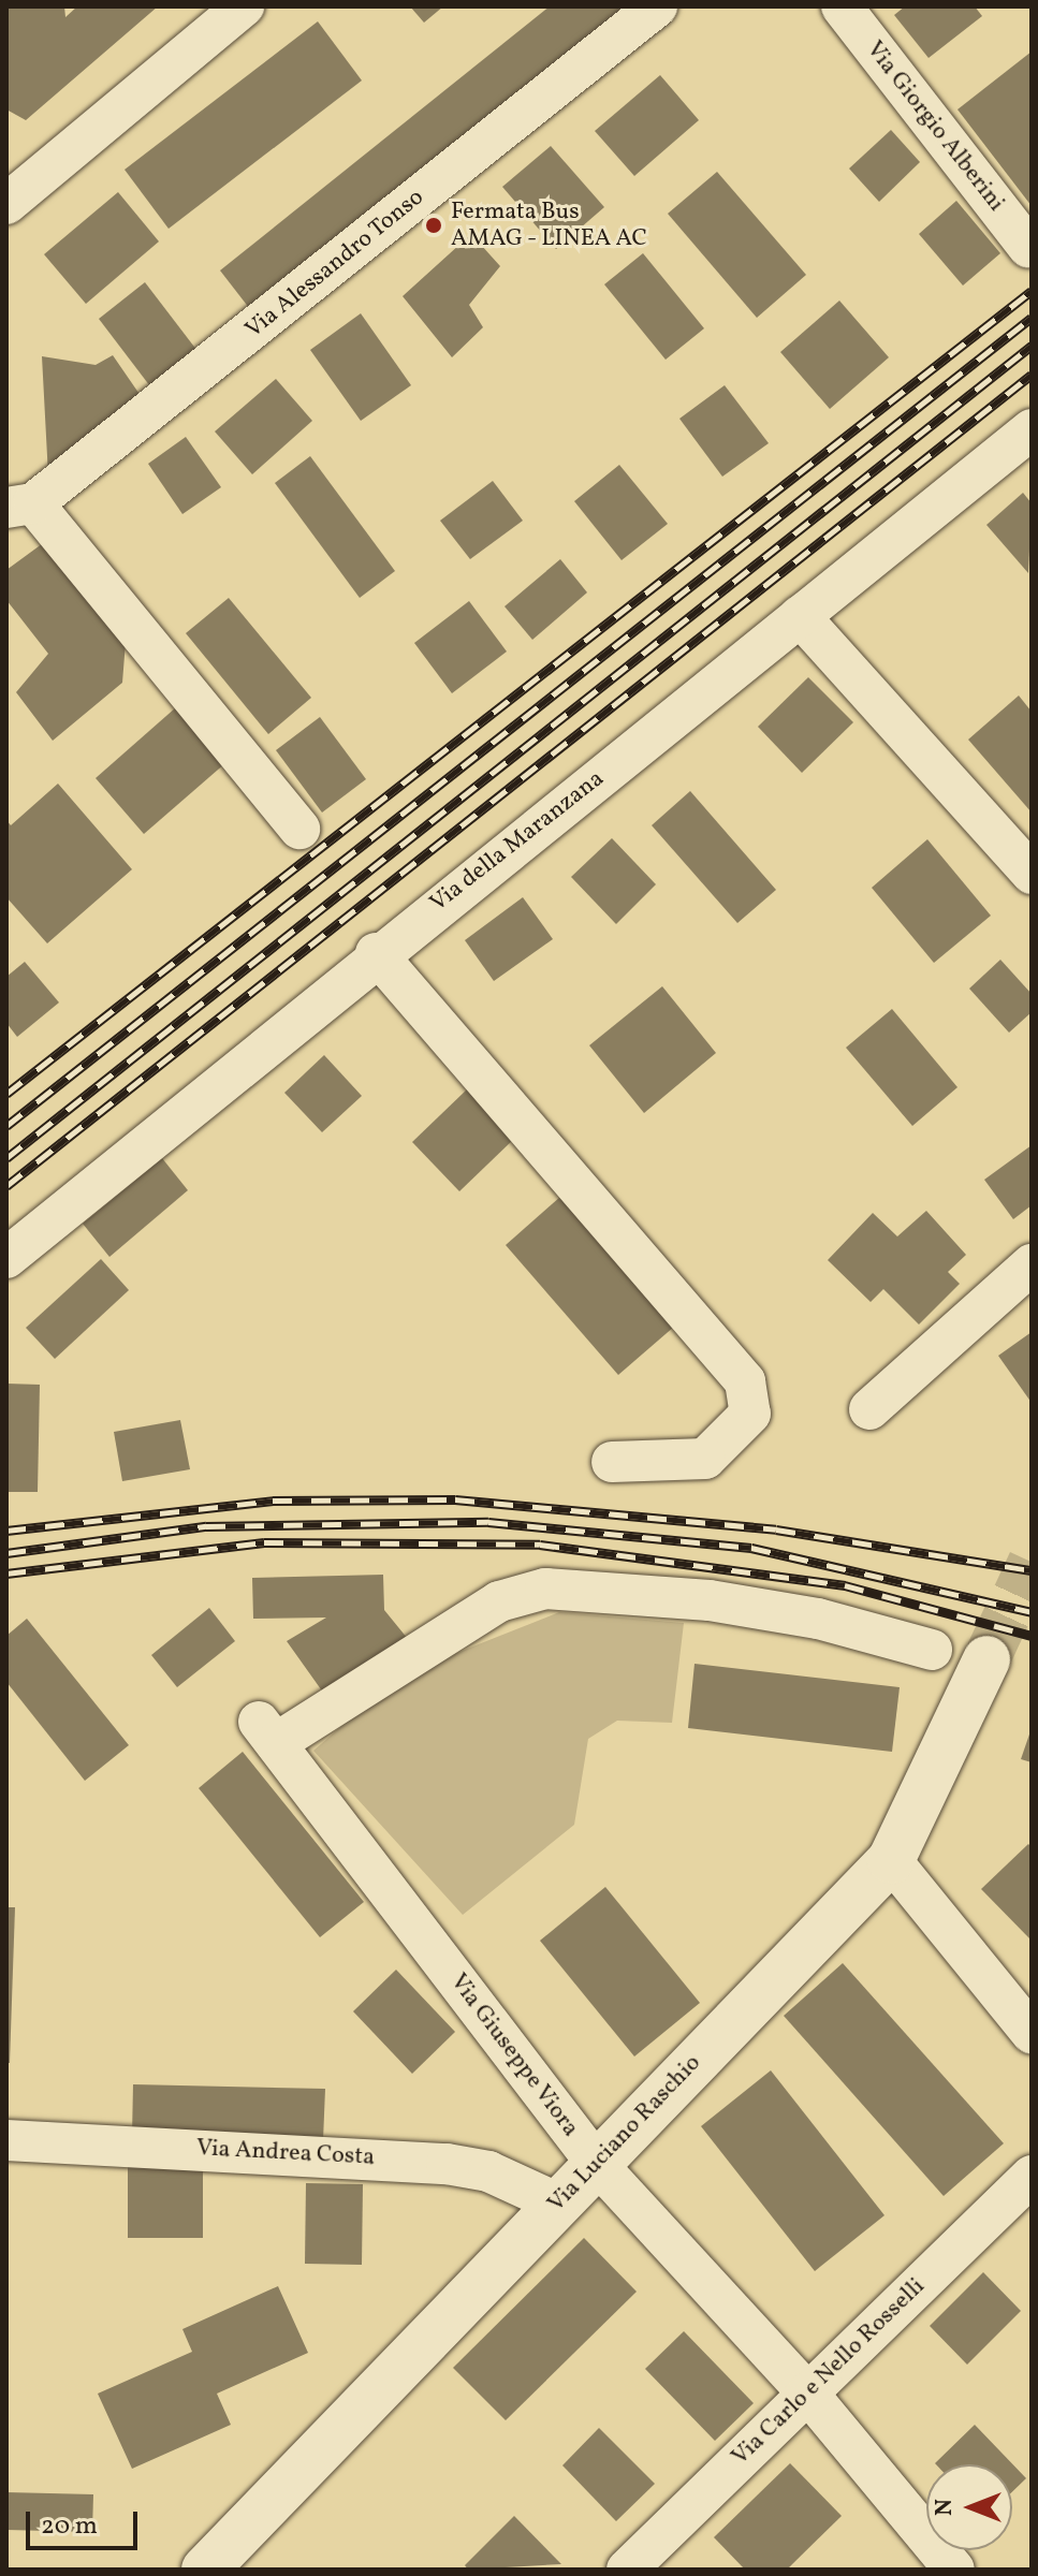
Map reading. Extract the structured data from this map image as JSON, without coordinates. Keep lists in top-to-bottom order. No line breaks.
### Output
{"streets":{"street":["Via Giorgio Alberini","Via Alessandro Tonso","Via della Maranzana","Via Giuseppe Viora","Via Luciano Raschio","Via Andrea Costa","Via Carlo e Nello Rosselli"]},"crossings":[["Via Giuseppe Viora","Via Luciano Raschio"],["Via Giuseppe Viora","Via Carlo e Nello Rosselli"],["Via Luciano Raschio","Via Andrea Costa"]],"places":["Fermata Bus AMAG - LINEA AC"],"scale_bar":"20 m","north":"left"}
